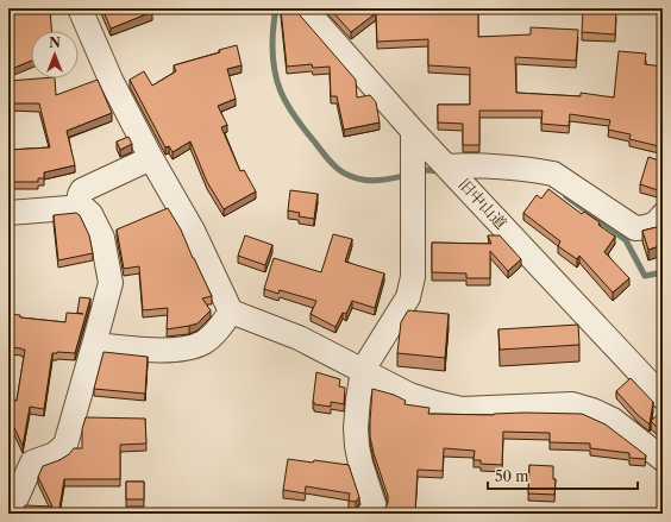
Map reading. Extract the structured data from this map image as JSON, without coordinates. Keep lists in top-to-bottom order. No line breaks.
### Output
{"streets":{"street":["旧中山道"]},"scale_bar":"50 m","north":"top"}
